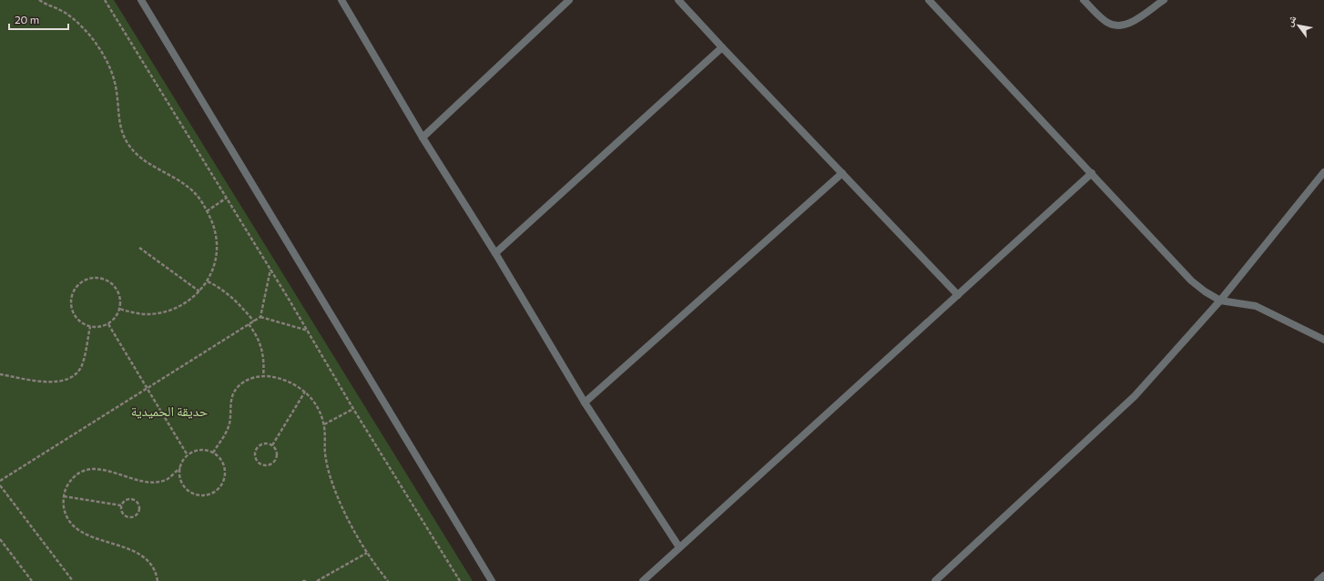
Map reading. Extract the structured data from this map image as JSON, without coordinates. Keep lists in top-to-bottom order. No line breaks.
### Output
{"parks":["حديقة الحميدية"],"scale_bar":"20 m","north":"top left"}
